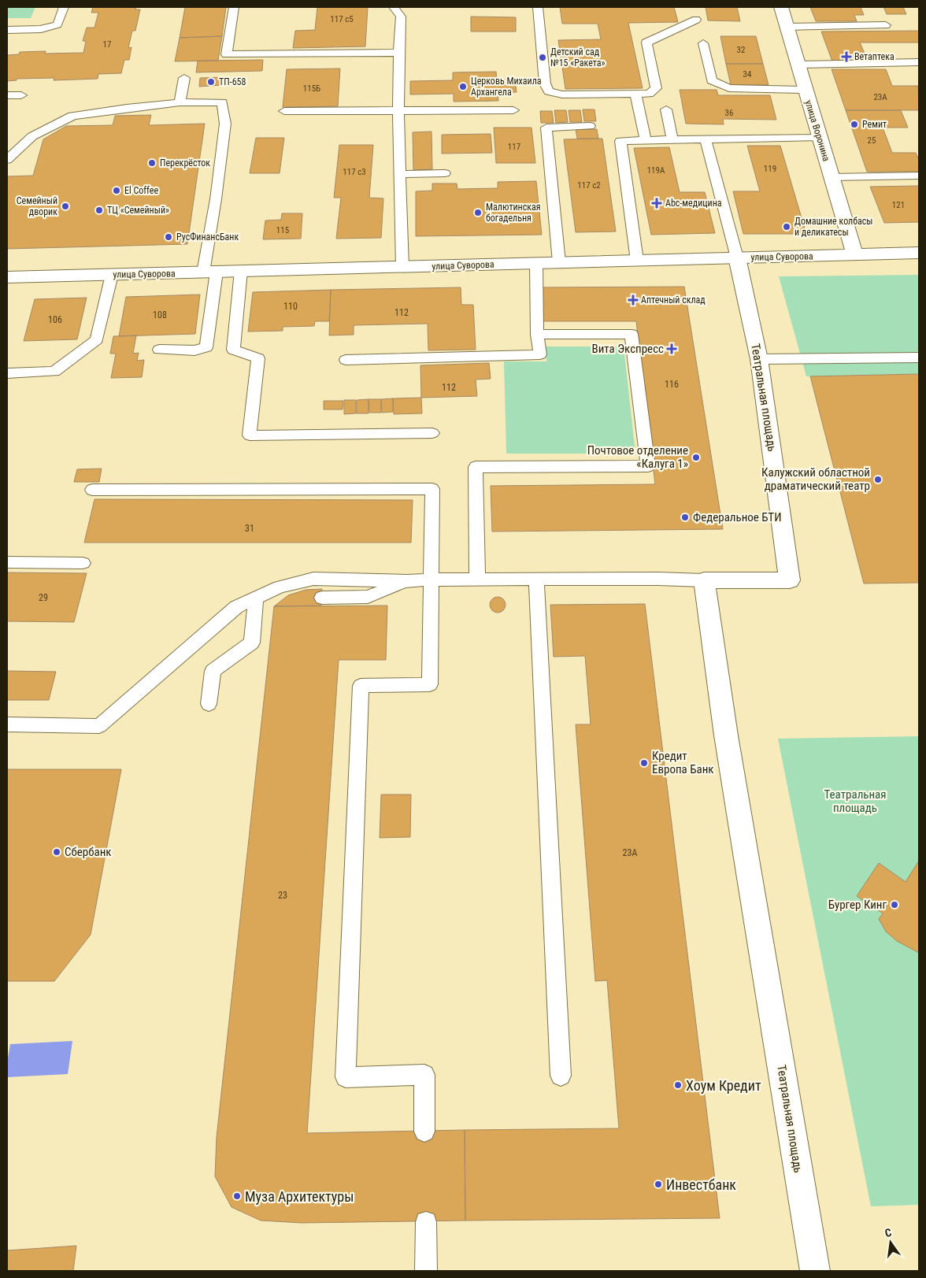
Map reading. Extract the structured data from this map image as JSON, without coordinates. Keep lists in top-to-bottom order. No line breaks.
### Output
{"streets":{"street":["улица Воронина","улица Суворова","Театральная площадь"]},"crossings":[["улица Воронина","улица Суворова"],["улица Суворова","Театральная площадь"]],"parks":["Театральная площадь"],"places":{"health":["Ветаптека","Abc-медицина","Аптечный склад","Вита Экспресс"],"other":["Детский сад №15 «Ракета»","ТП-658","Церковь Михаила Архангела","Ремит","Перекрёсток","El Coffee","Семейный дворик","ТЦ «Семейный»","Малютинская богадельня","Домашние колбасы и деликатесы","РусФинансБанк","Почтовое отделение «Калуга 1»","Калужский областной драматический театр","Федеральное БТИ","Кредит Европа Банк","Сбербанк","Бургер Кинг","Хоум Кредит","Инвестбанк","Муза Архитектуры"]},"house_numbers":["117 с5","17","32","34","115Б","23А","36","25","117","119","119А","117 с3","117 с2","121","115","110","112","108","106","116","112","31","29","23А","23"],"north":"top"}
